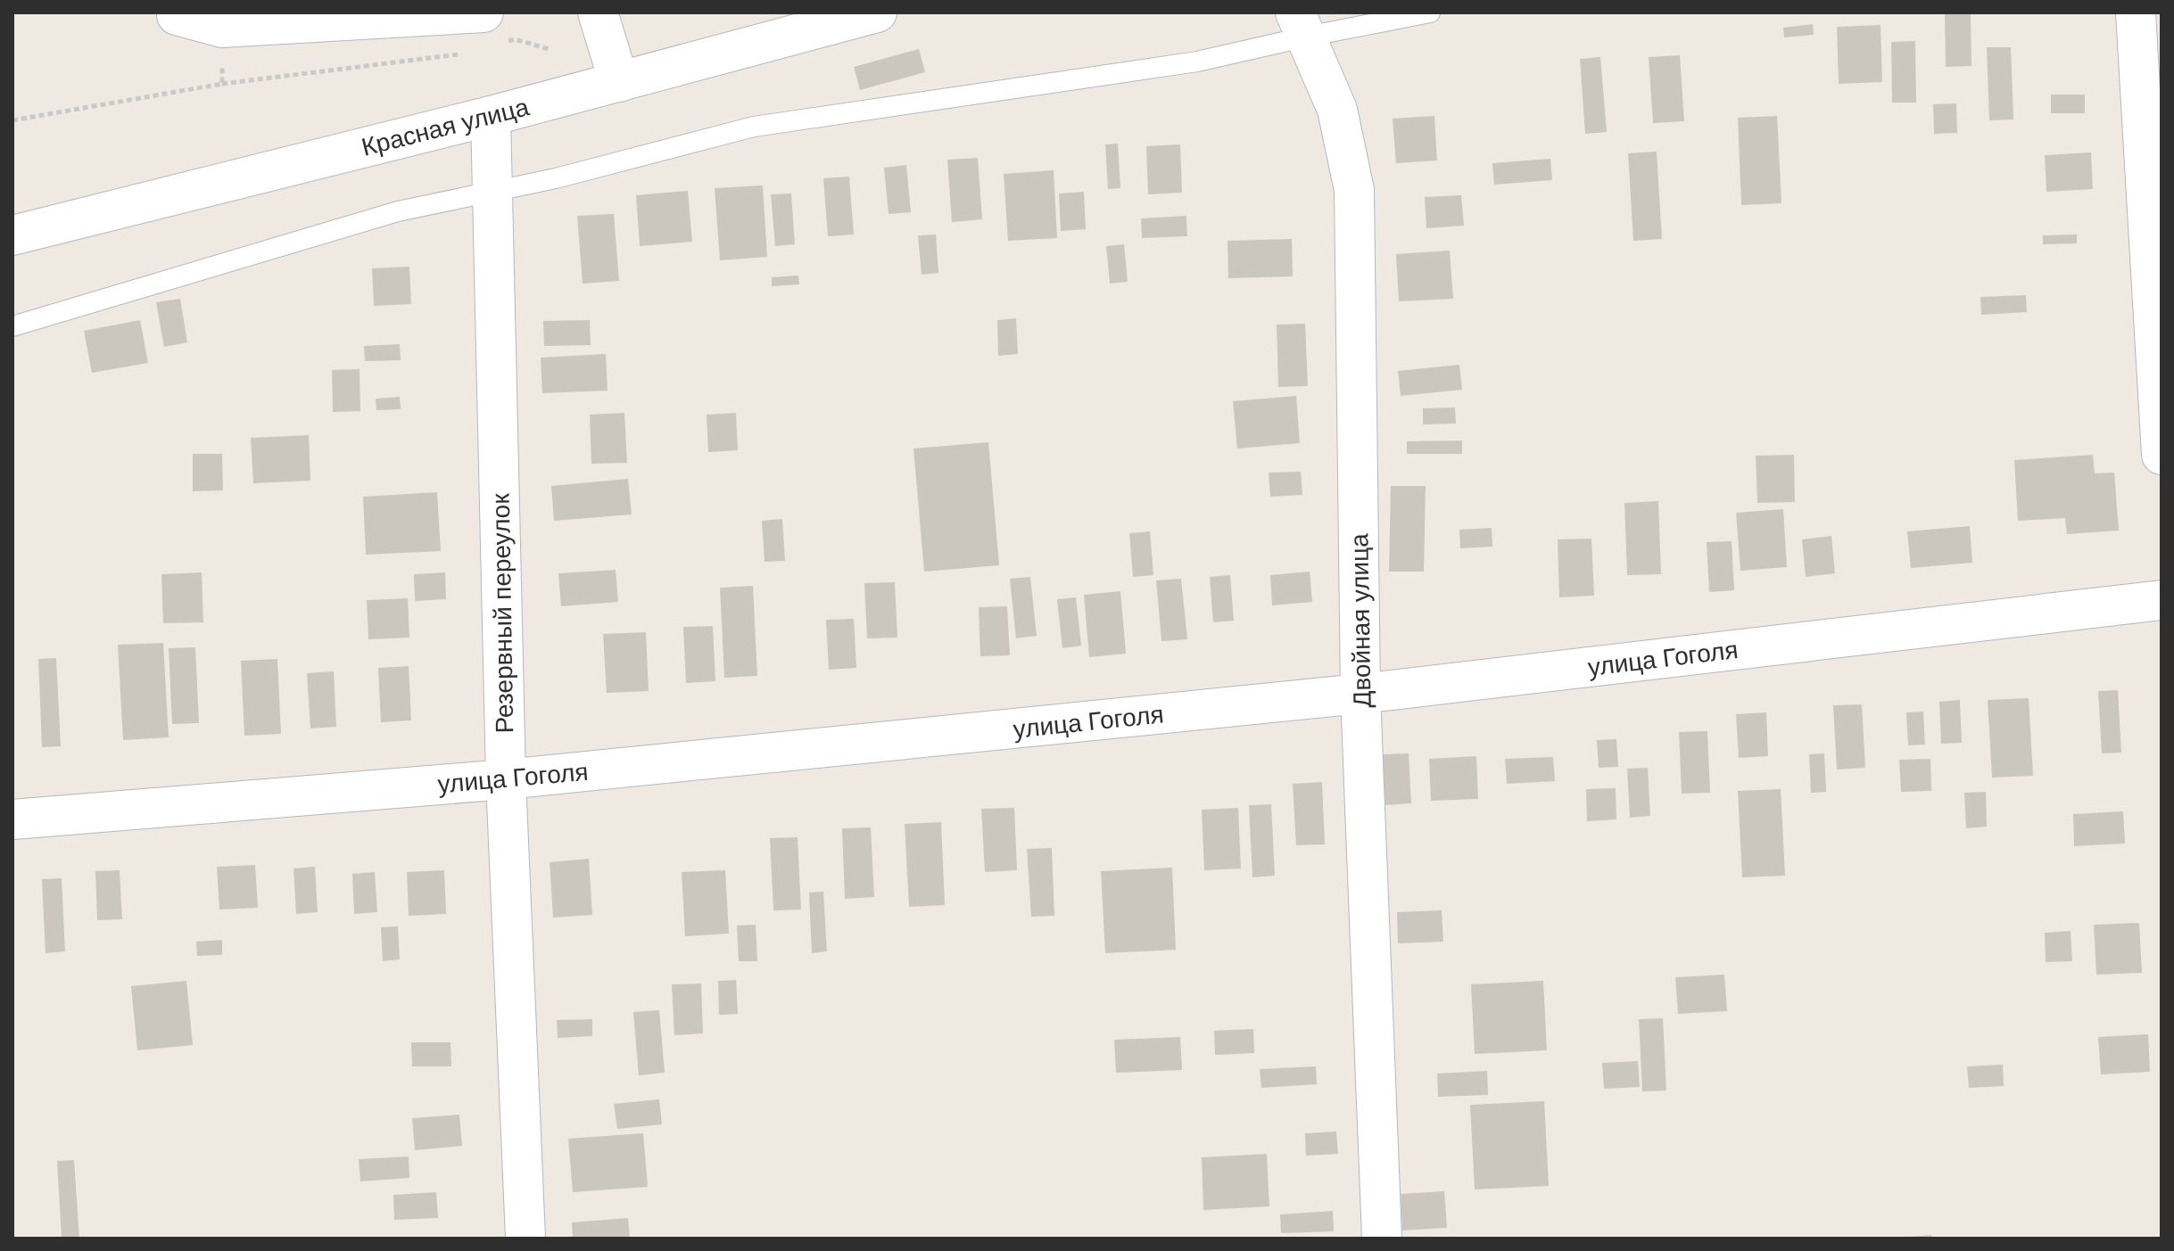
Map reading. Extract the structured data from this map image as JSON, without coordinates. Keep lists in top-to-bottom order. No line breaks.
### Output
{"streets":{"street":["Красная улица","Резервный переулок","Двойная улица","улица Гоголя"]},"crossings":[["Красная улица","Резервный переулок"],["Резервный переулок","улица Гоголя"],["Двойная улица","улица Гоголя"]]}
